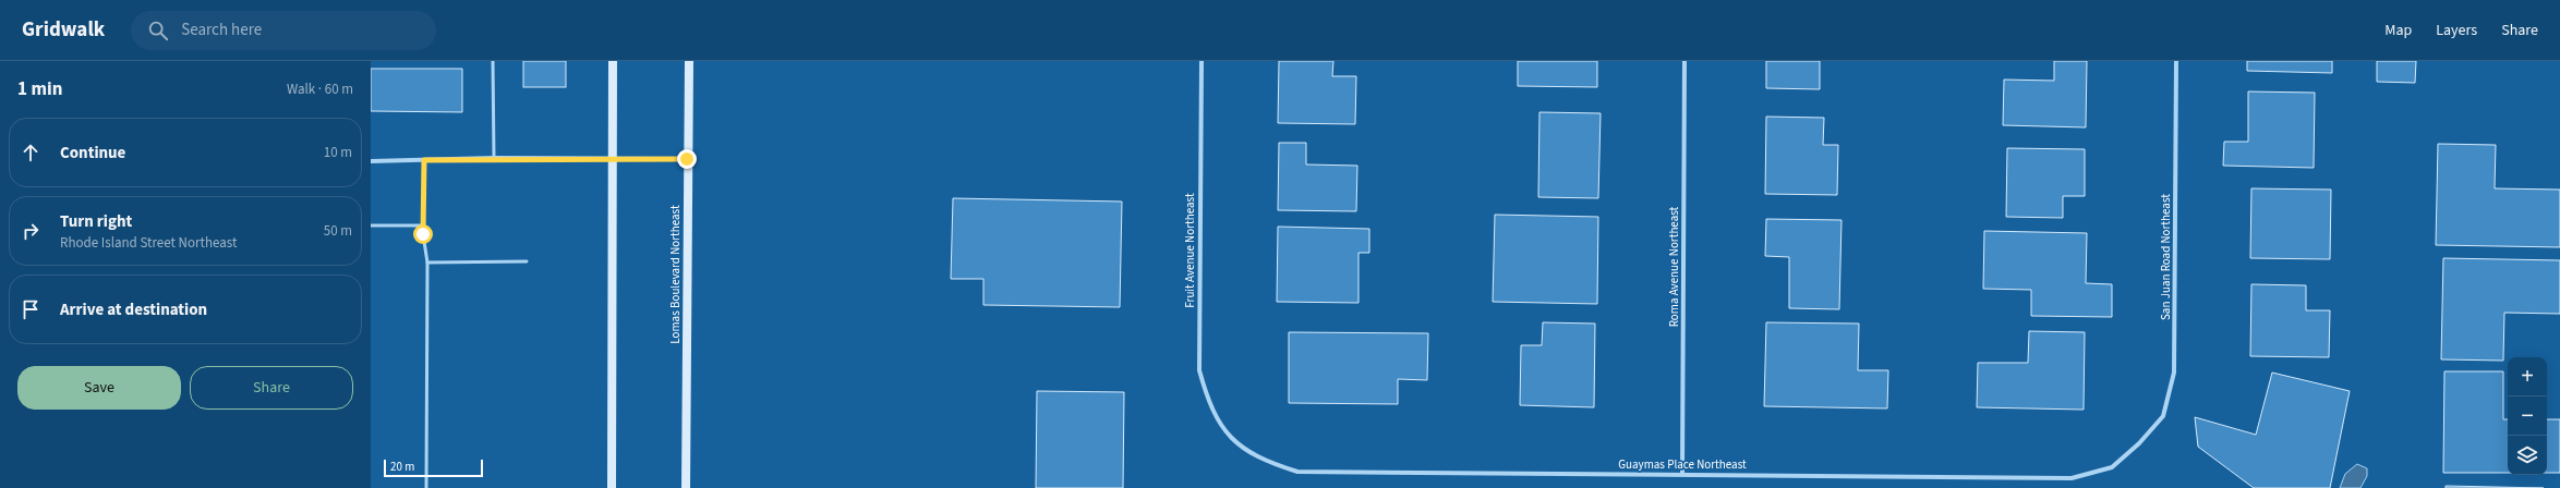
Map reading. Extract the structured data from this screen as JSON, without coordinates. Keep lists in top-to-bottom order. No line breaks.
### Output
{"streets":{"main road":["Lomas Boulevard Northeast"],"street":["Fruit Avenue Northeast","San Juan Road Northeast","Roma Avenue Northeast","Guaymas Place Northeast"]},"crossings":[["Fruit Avenue Northeast","Guaymas Place Northeast"],["San Juan Road Northeast","Guaymas Place Northeast"],["Roma Avenue Northeast","Guaymas Place Northeast"]],"scale_bar":"20 m","page":{"header":"Gridwalk","search":"Search here","nav":["Map","Layers","Share"],"heading":["1 min","Walk · 60 m"],"list":[["Continue","10 m"],["Turn right","Rhode Island Street Northeast","50 m"],"Arrive at destination"],"buttons":["Save","Share"],"map_buttons":["+","−"],"scale":"20 m"}}
